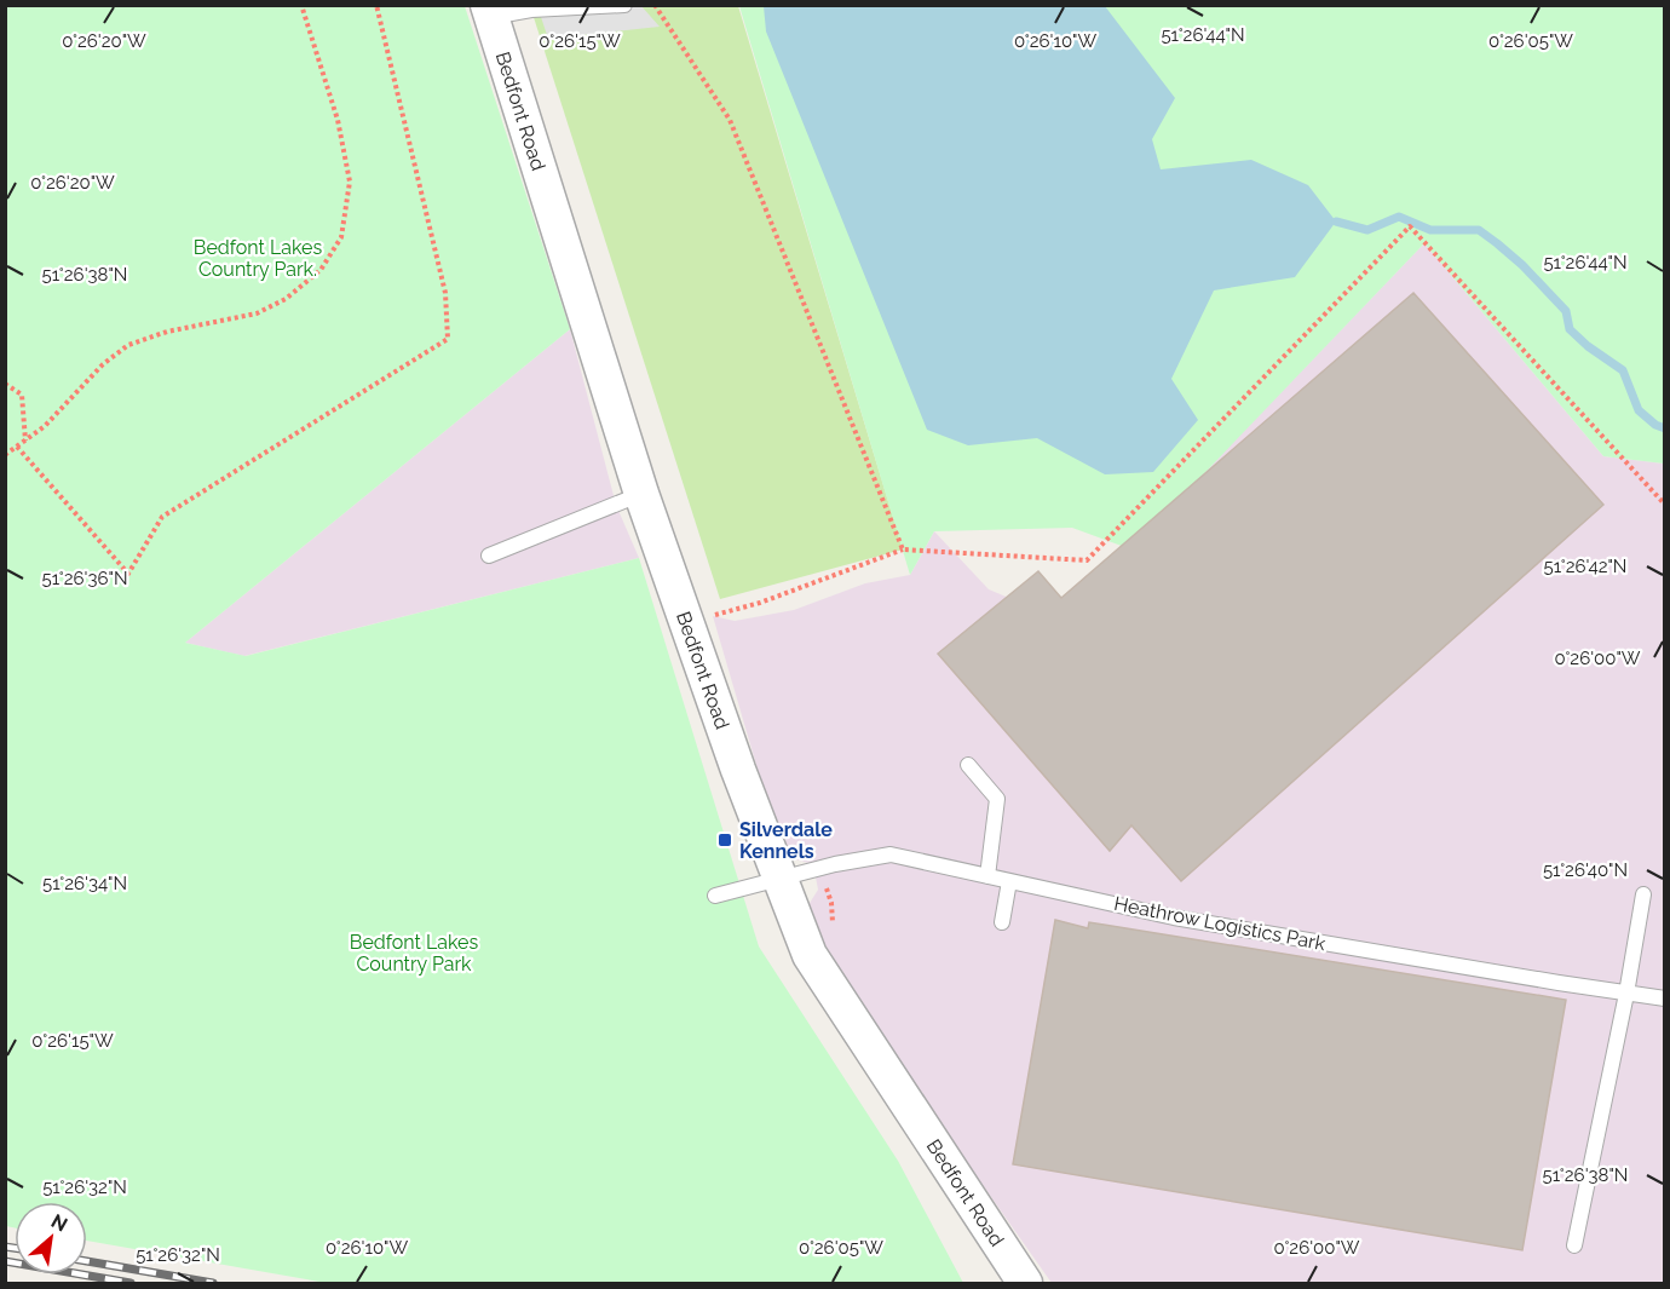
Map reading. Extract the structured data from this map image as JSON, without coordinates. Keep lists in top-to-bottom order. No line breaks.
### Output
{"streets":{"street":["Bedfont Road"],"lane":["Heathrow Logistics Park"]},"crossings":[["Bedfont Road","Heathrow Logistics Park"]],"parks":["Bedfont Lakes Country Park.","Bedfont Lakes Country Park"],"places":{"transit":["Silverdale Kennels"]},"north":"top right","coordinates":["51°26'44\"N","0°26'20\"W","0°26'15\"W","0°26'10\"W","0°26'05\"W","51°26'38\"N","51°26'42\"N","51°26'36\"N","0°26'00\"W","51°26'40\"N","51°26'34\"N","51°26'32\"N"]}
